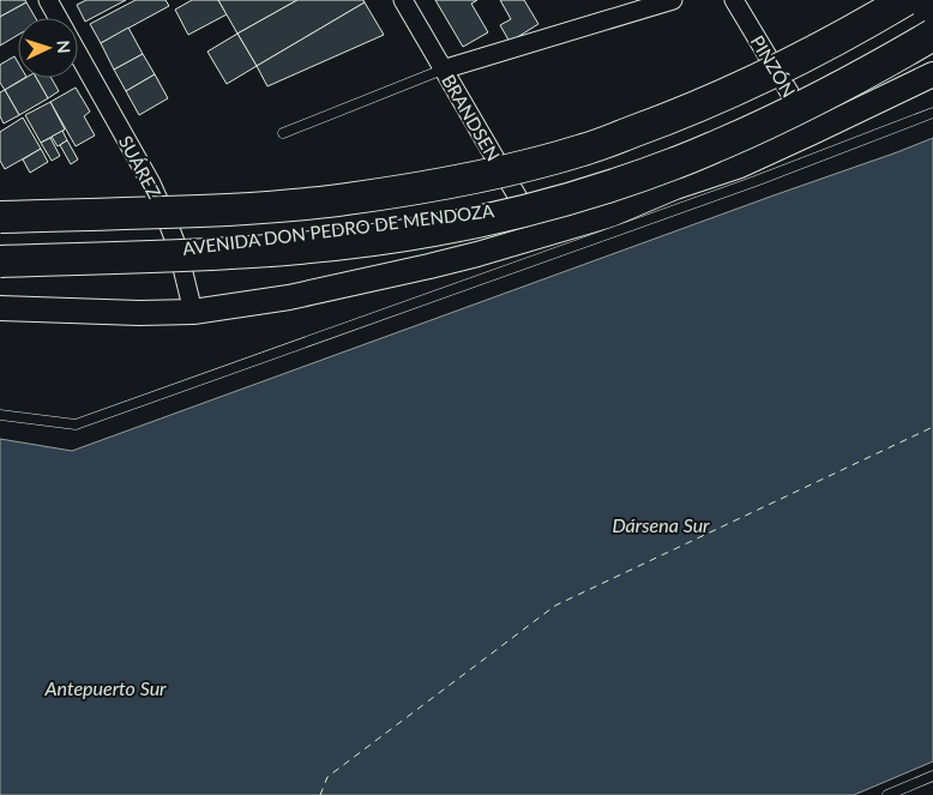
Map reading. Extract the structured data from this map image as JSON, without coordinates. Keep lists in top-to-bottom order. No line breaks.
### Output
{"streets":{"main road":["AVENIDA DON PEDRO DE MENDOZA"],"street":["PINZÓN","BRANDSEN","SUÁREZ"]},"crossings":[["PINZÓN","AVENIDA DON PEDRO DE MENDOZA"],["BRANDSEN","AVENIDA DON PEDRO DE MENDOZA"],["SUÁREZ","AVENIDA DON PEDRO DE MENDOZA"]],"water":["Dársena Sur","Antepuerto Sur"],"north":"right"}
